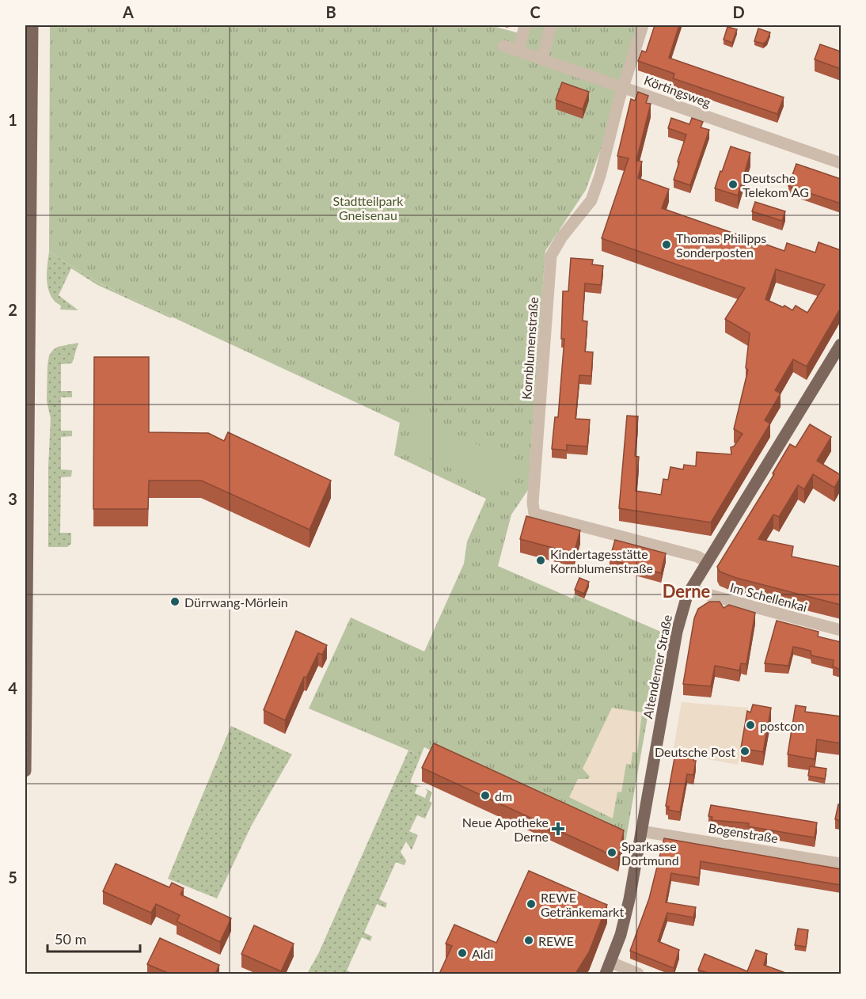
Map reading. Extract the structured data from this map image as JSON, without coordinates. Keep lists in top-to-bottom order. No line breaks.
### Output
{"streets":{"main road":["Altenderner Straße"],"street":["Körtingsweg","Kornblumenstraße","Im Schellenkai","Bogenstraße"]},"crossings":[["Körtingsweg","Kornblumenstraße"],["Kornblumenstraße","Altenderner Straße"],["Im Schellenkai","Altenderner Straße"],["Altenderner Straße","Bogenstraße"]],"districts":["Derne"],"parks":["Stadtteilpark Gneisenau"],"places":{"other":["Deutsche Telekom AG","Thomas Philipps Sonderposten","Kindertagesstätte Kornblumenstraße","Dürrwang-Mörlein","postcon","Deutsche Post","dm","Sparkasse Dortmund","REWE Getränkemarkt","REWE","Aldi"],"health":["Neue Apotheke Derne"]},"scale_bar":"50 m","grid":{"columns":["A","B","C","D"],"rows":["1","2","3","4","5"]}}
